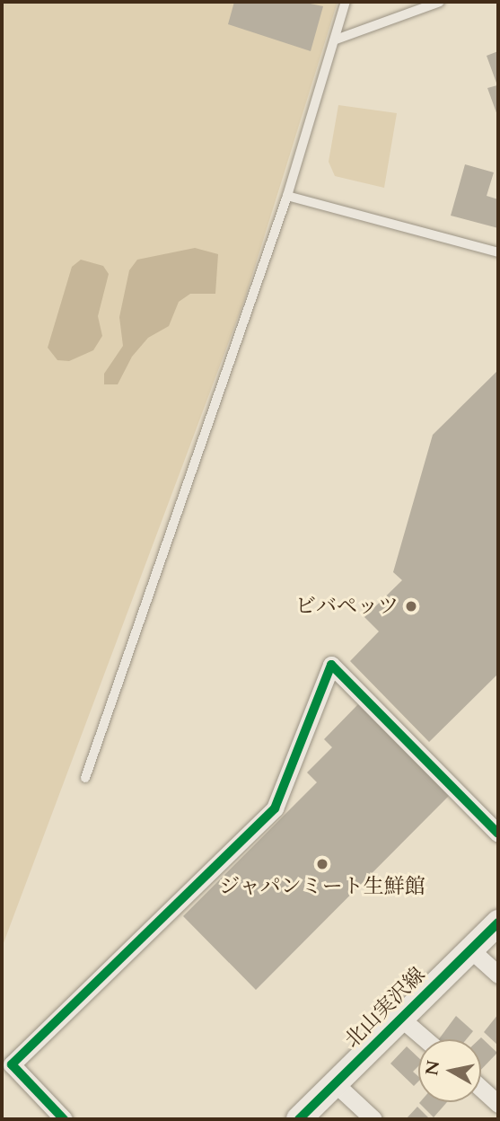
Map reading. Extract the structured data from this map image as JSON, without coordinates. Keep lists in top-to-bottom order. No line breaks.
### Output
{"streets":{"street":["北山実沢線"]},"places":["ビバペッツ","ジャパンミート生鮮館"],"north":"left"}
